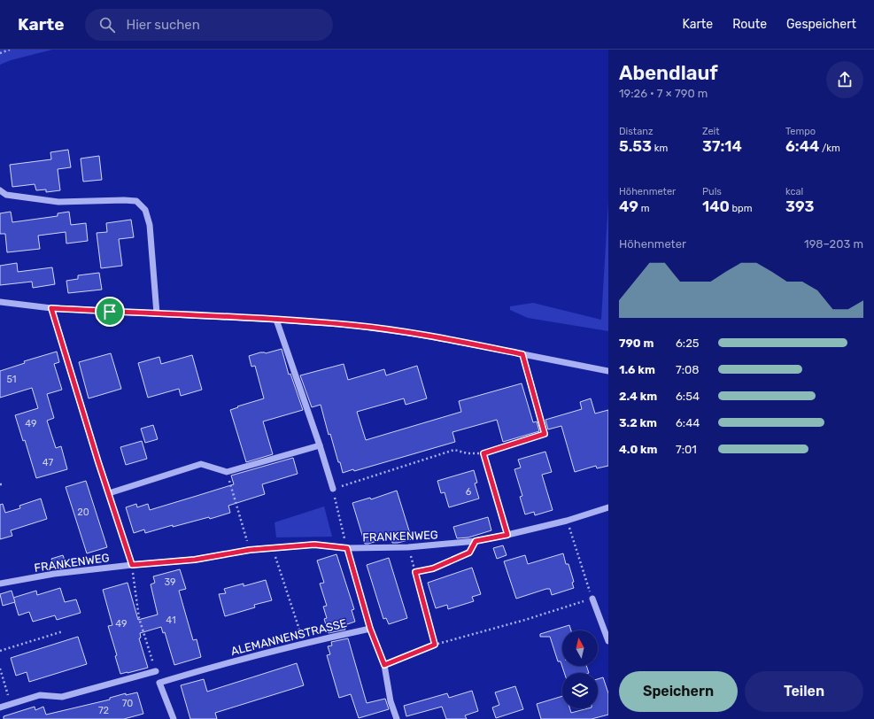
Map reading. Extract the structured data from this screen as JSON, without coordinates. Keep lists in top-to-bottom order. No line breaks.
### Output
{"streets":{"street":["FRANKENWEG","ALEMANNENSTRASSE"]},"house_numbers":["51","49","47","6","20","39","41","49","70","72"],"north":"top","page":{"header":"Karte","search":"Hier suchen","nav":["Karte","Route","Gespeichert"],"heading":["Abendlauf","19:26 · 7 × 790 m"],"stats":[["Distanz","5.53 km"],["Zeit","37:14"],["Tempo","6:44 /km"],["Höhenmeter","49 m"],["Puls","140 bpm"],["kcal","393"]],"chart":["Höhenmeter","198–203 m"],"list":[{"name":"790 m","note":"6:25"},{"name":"1.6 km","note":"7:08"},{"name":"2.4 km","note":"6:54"},{"name":"3.2 km","note":"6:44"},{"name":"4.0 km","note":"7:01"}],"buttons":["Speichern","Teilen"]}}
